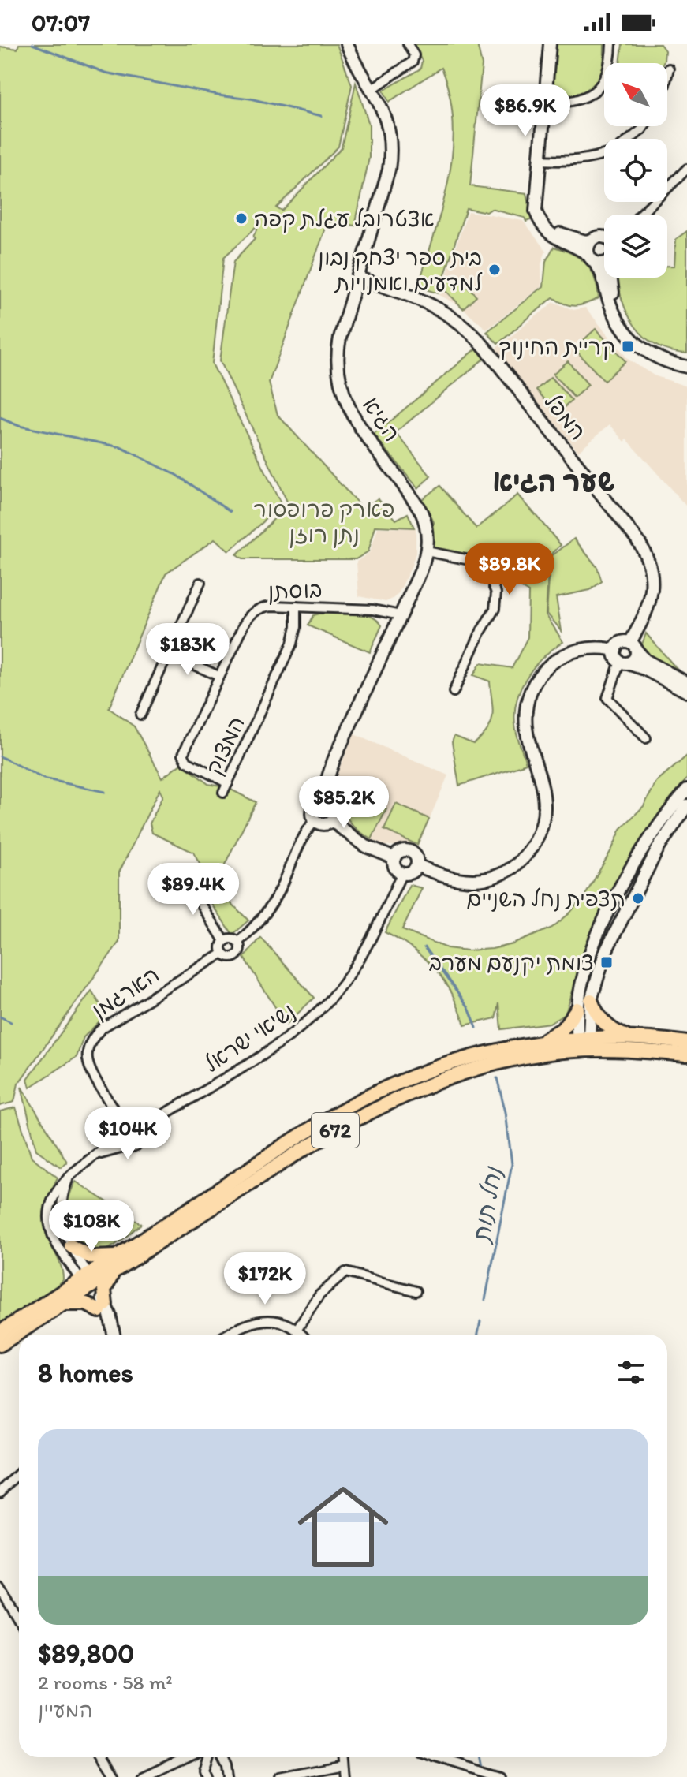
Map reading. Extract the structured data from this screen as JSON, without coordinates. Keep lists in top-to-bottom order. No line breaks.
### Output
{"streets":{"main road":["672"],"street":["המפל","הגיא","בוסתן","המצוק","הארגמן","נשיאי ישראל"]},"crossings":[["המפל","הגיא"],["הגיא","בוסתן"],["בוסתן","המצוק"],["הארגמן","נשיאי ישראל"],["נשיאי ישראל","672"]],"districts":["שער הגיא"],"water":["נחל תות"],"parks":["פארק פרופסור נתן רוזן"],"places":{"other":["אצטרובל עגלת קפה","בית ספר יצחק נבון למדעים ואמנויות","תצפית נחל השניים"],"transit":["קריית החינוך","צומת יקנעם מערב"]},"north":"top left","page":{"status":"07:07","price":["$86.9K","$89.8K","$183K","$85.2K","$89.4K","$104K","$108K","$172K"],"heading":"8 homes","list":[{"name":"$89,800","note":"2 rooms · 58 m² · המעיין"}]}}
